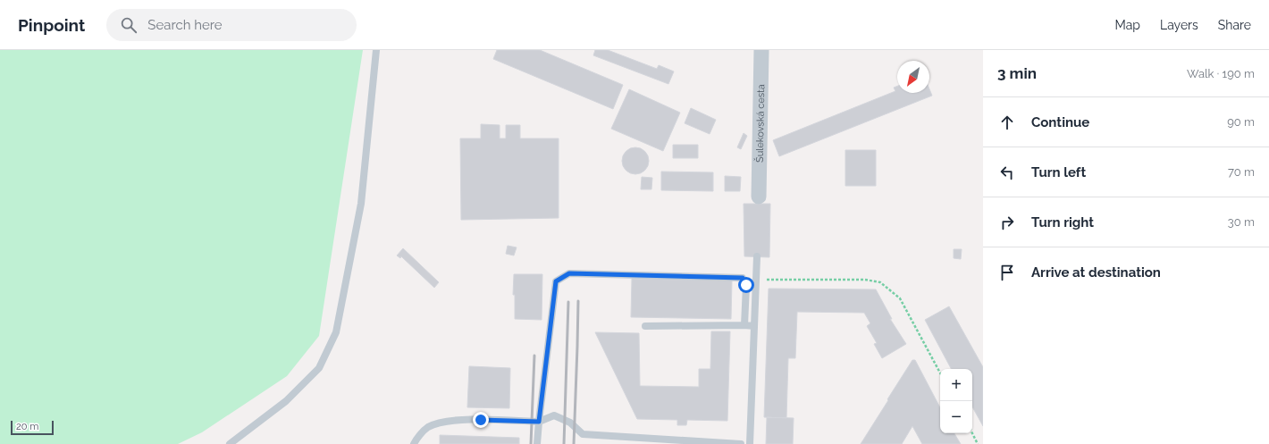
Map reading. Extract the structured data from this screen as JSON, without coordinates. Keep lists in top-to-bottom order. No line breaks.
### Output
{"streets":{"street":["Šulekovská cesta"]},"scale_bar":"20 m","north":"bottom left","page":{"header":"Pinpoint","search":"Search here","nav":["Map","Layers","Share"],"heading":["3 min","Walk · 190 m"],"list":[["Continue","90 m"],["Turn left","70 m"],["Turn right","30 m"],"Arrive at destination"],"map_buttons":["+","−"],"scale":"20 m"}}
